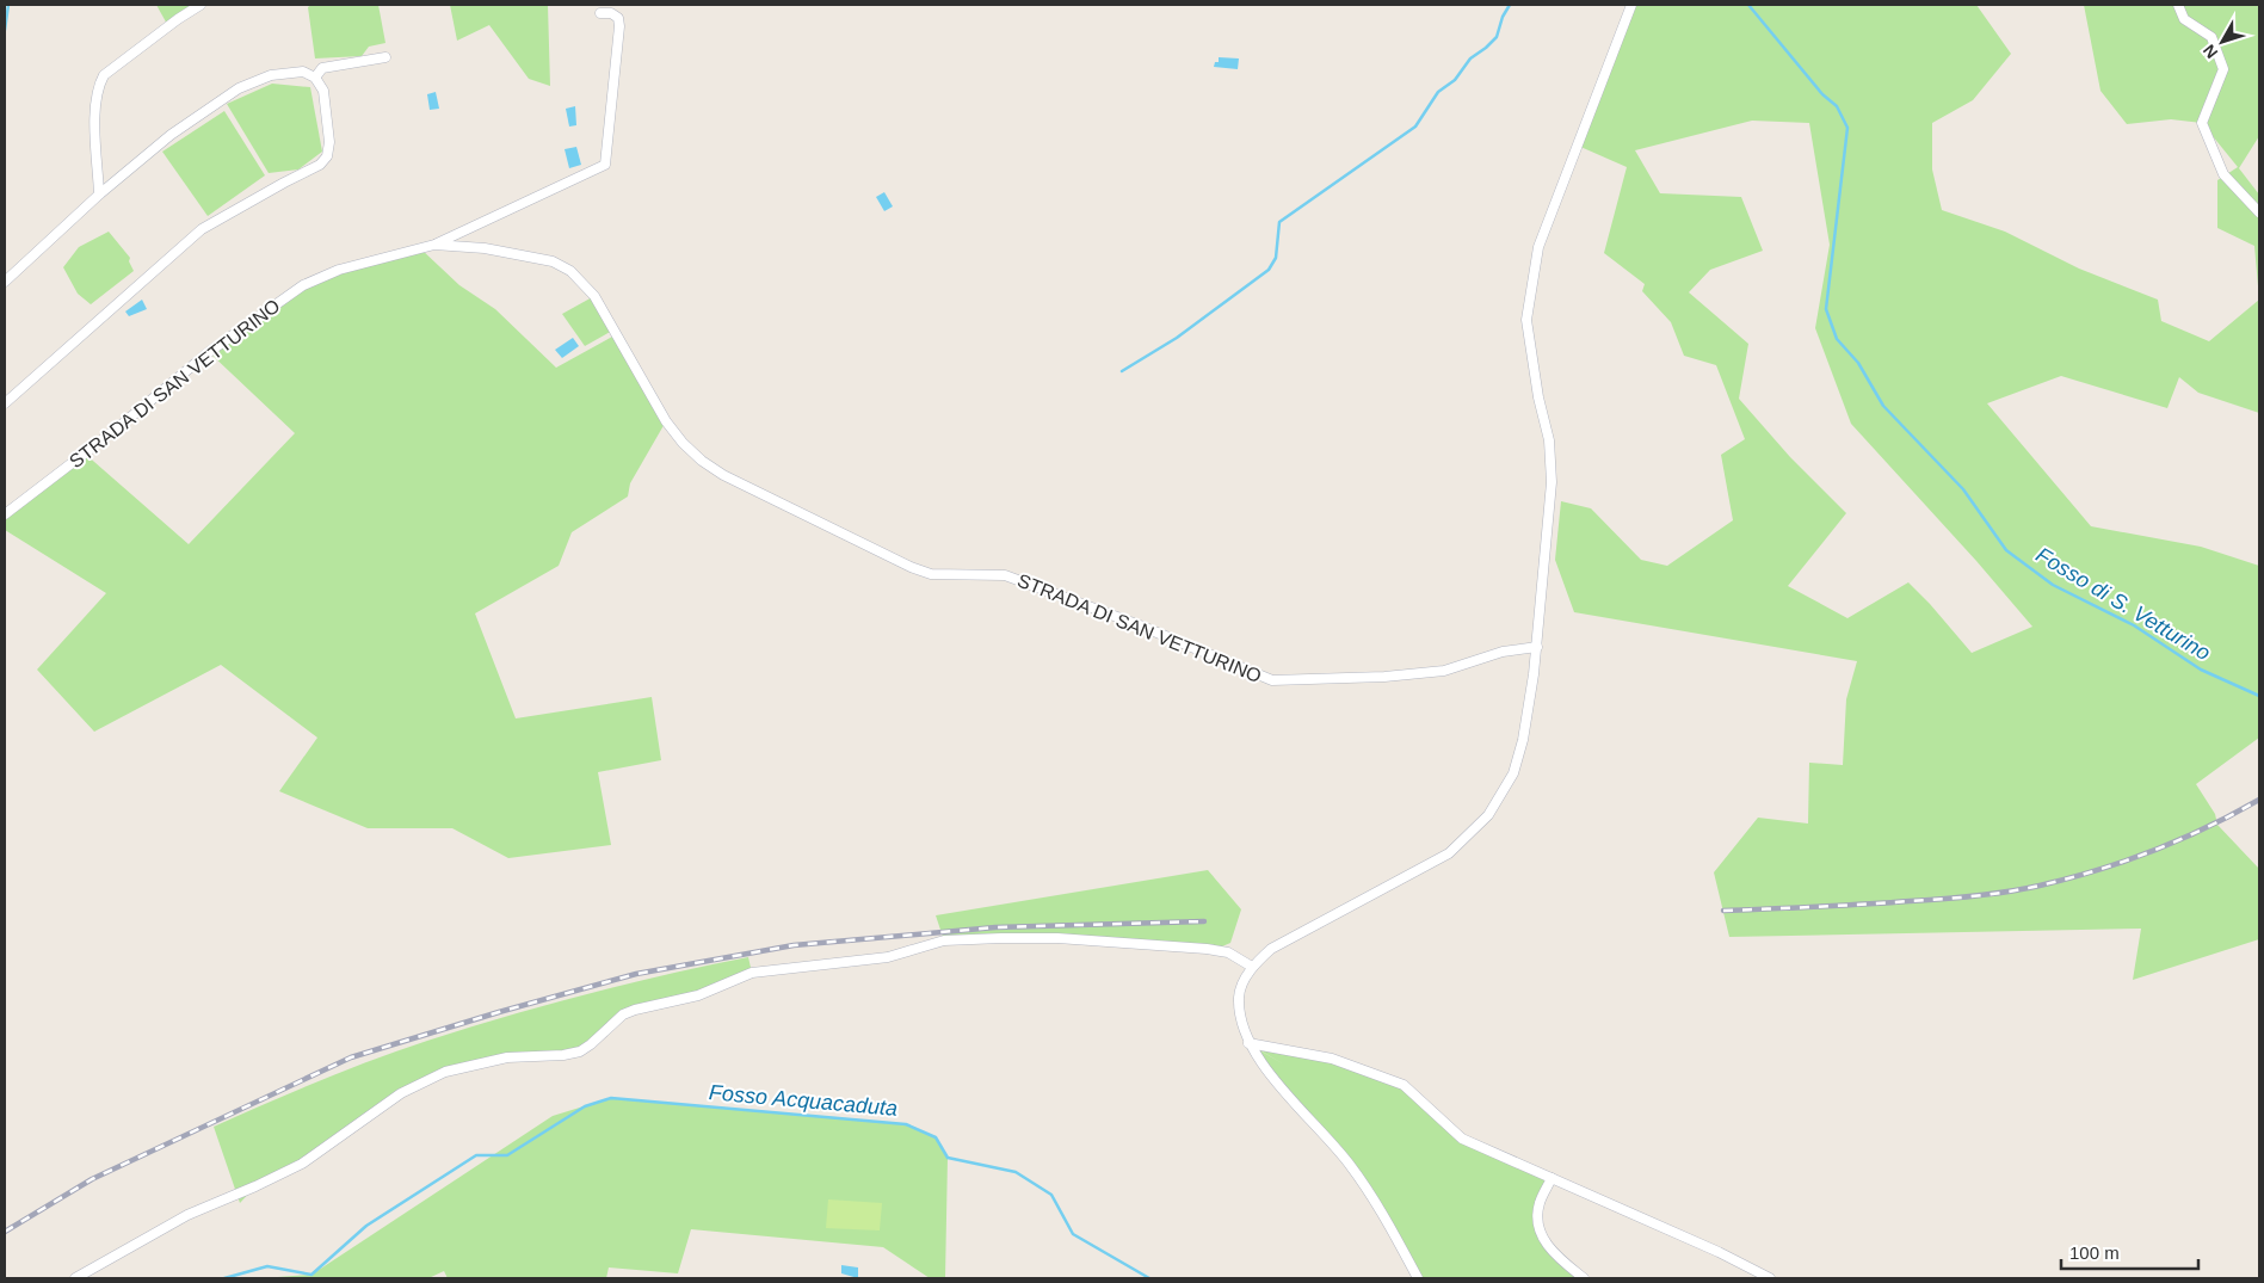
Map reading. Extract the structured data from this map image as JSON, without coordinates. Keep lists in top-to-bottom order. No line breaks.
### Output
{"streets":{"street":["STRADA DI SAN VETTURINO"]},"water":["Fosso di S. Vetturino","Fosso Acquacaduta"],"scale_bar":"100 m","north":"bottom left"}
